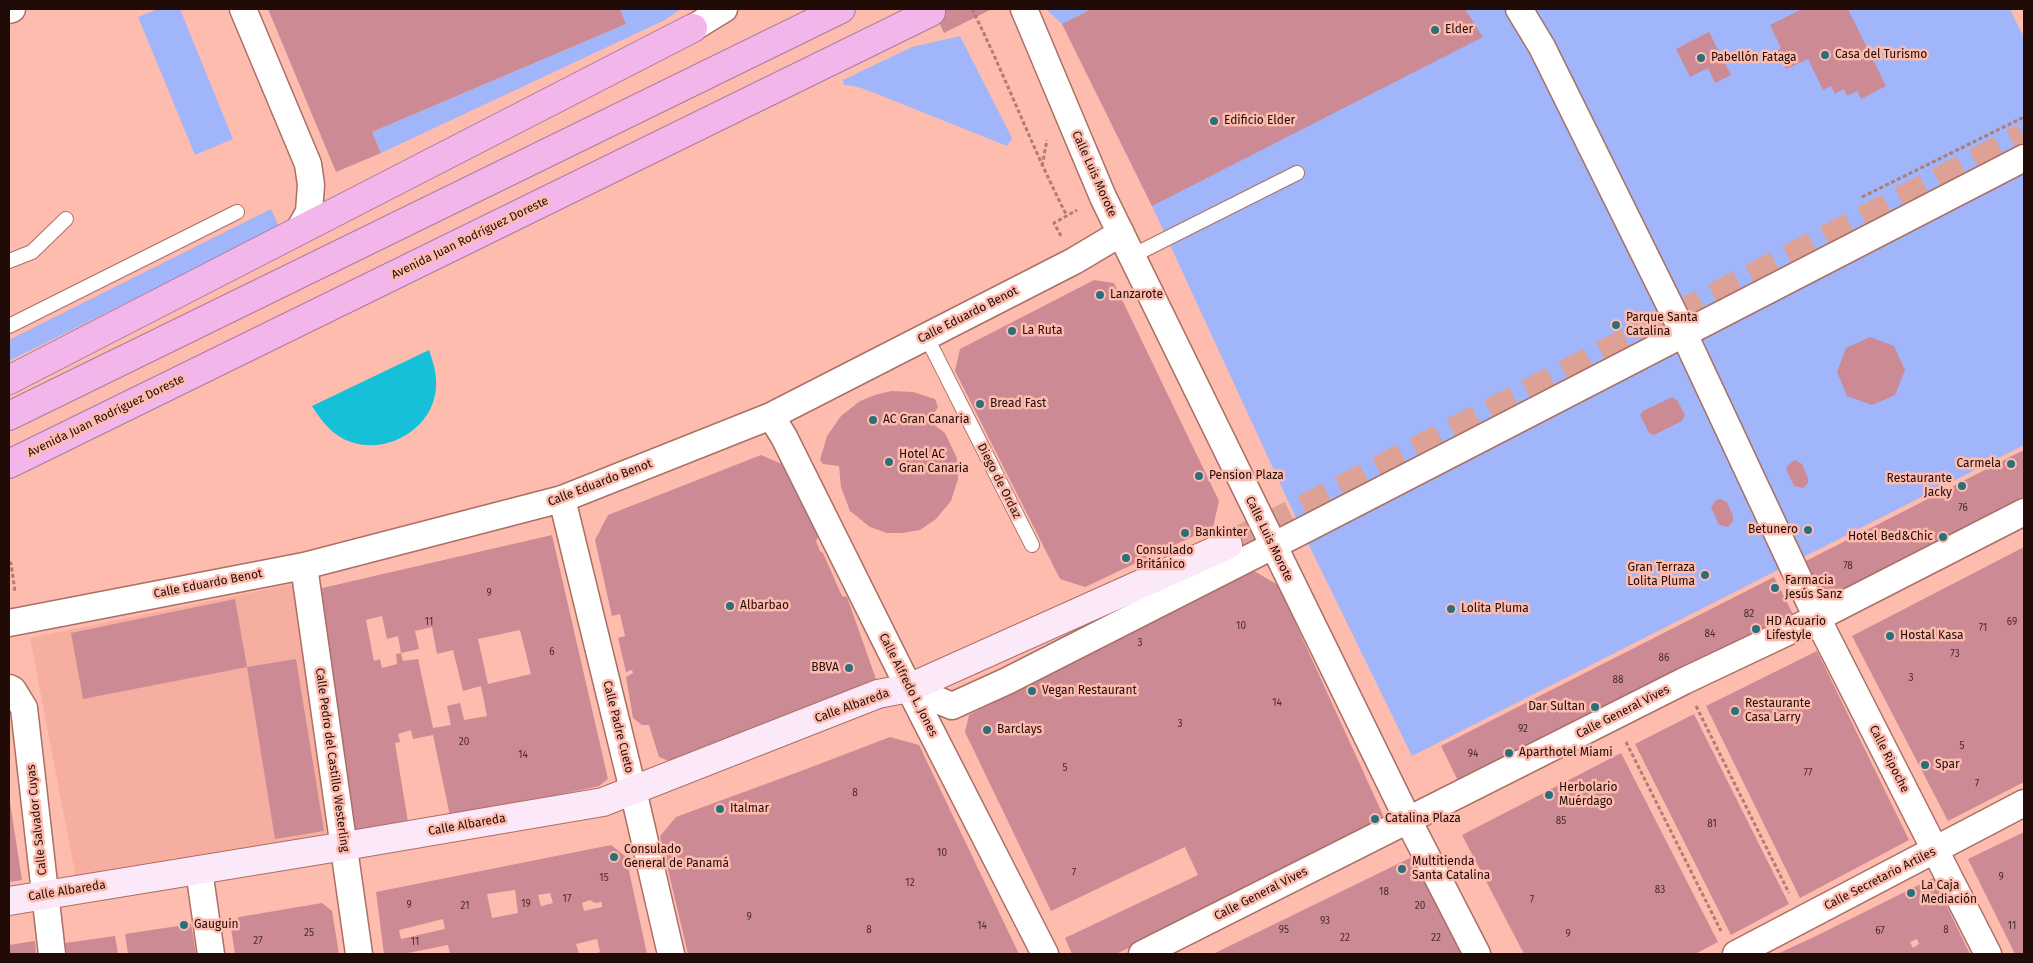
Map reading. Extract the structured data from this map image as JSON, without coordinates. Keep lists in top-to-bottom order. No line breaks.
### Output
{"streets":{"highway":["Avenida Juan Rodríguez Doreste"],"street":["Calle Luis Morote","Calle Eduardo Benot","Calle Alfredo L. Jones","Calle Albareda","Calle General Vives","Calle Padre Cueto","Calle Ripoche","Calle Pedro del Castillo Westerling","Calle Salvador Cuyas","Calle Secretario Artiles"],"lane":["Diego de Ordaz"]},"crossings":[["Calle Luis Morote","Calle Eduardo Benot"],["Calle Luis Morote","Calle General Vives"],["Calle Eduardo Benot","Diego de Ordaz"],["Calle Eduardo Benot","Calle Alfredo L. Jones"],["Calle Eduardo Benot","Calle Padre Cueto"],["Calle Eduardo Benot","Calle Pedro del Castillo Westerling"],["Calle Alfredo L. Jones","Calle Albareda"],["Calle Albareda","Calle Padre Cueto"],["Calle Albareda","Calle Pedro del Castillo Westerling"],["Calle Albareda","Calle Salvador Cuyas"],["Calle General Vives","Calle Ripoche"],["Calle Ripoche","Calle Secretario Artiles"]],"places":["Elder","Casa del Turismo","Pabellón Fataga","Edificio Elder","Lanzarote","Parque Santa Catalina","La Ruta","Bread Fast","AC Gran Canaria","Hotel AC Gran Canaria","Carmela","Pension Plaza","Restaurante Jacky","Betunero","Bankinter","Hotel Bed&Chic","Consulado Británico","Gran Terraza Lolita Pluma","Farmacia Jesús Sanz","Albarbao","Lolita Pluma","HD Acuario Lifestyle","Hostal Kasa","BBVA","Vegan Restaurant","Dar Sultan","Restaurante Casa Larry","Barclays","Aparthotel Miami","Spar","Herbolario Muérdago","Italmar","Catalina Plaza","Consulado General de Panamá","Multitienda Santa Catalina","La Caja Mediación","Gauguin"],"house_numbers":["76","78","9","82","11","69","10","71","84","3","6","73","86","3","88","14","3","92","20","5","94","14","5","77","7","8","85","81","10","7","9","15","12","83","18","17","7","19","9","21","20","9","93","14","11","8","95","8","67","25","9","22","22","27","11"]}
